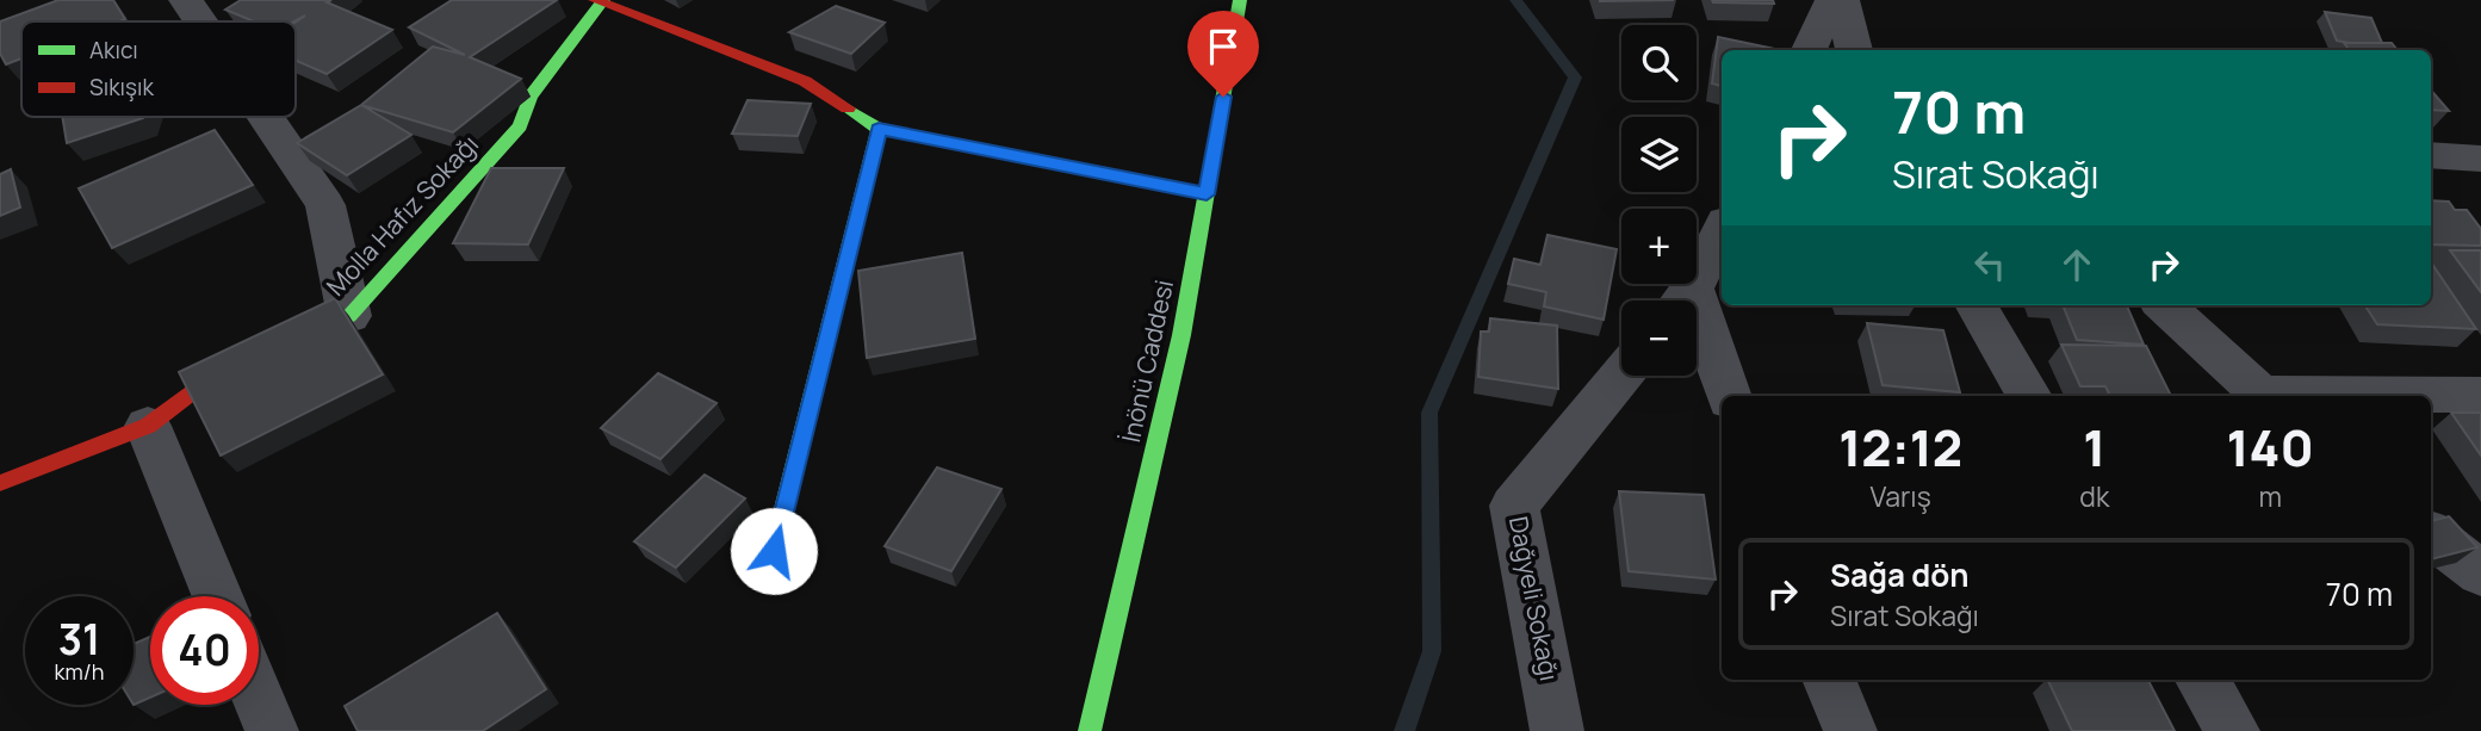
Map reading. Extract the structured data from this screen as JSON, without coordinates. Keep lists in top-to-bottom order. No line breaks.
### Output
{"streets":{"street":["Molla Hafız Sokağı","İnönü Caddesi","Dağyeli Sokağı"]},"legend":["Akıcı","Sıkışık"],"page":{"map_buttons":["+","−"],"turn":["70 m","Sırat Sokağı"],"eta":["12:12","Varış","1","dk","140","m"],"list":[{"name":"Sağa dön","note":"Sırat Sokağı","value":"70 m"}],"speed":"31 km/h","limit":"40"}}
